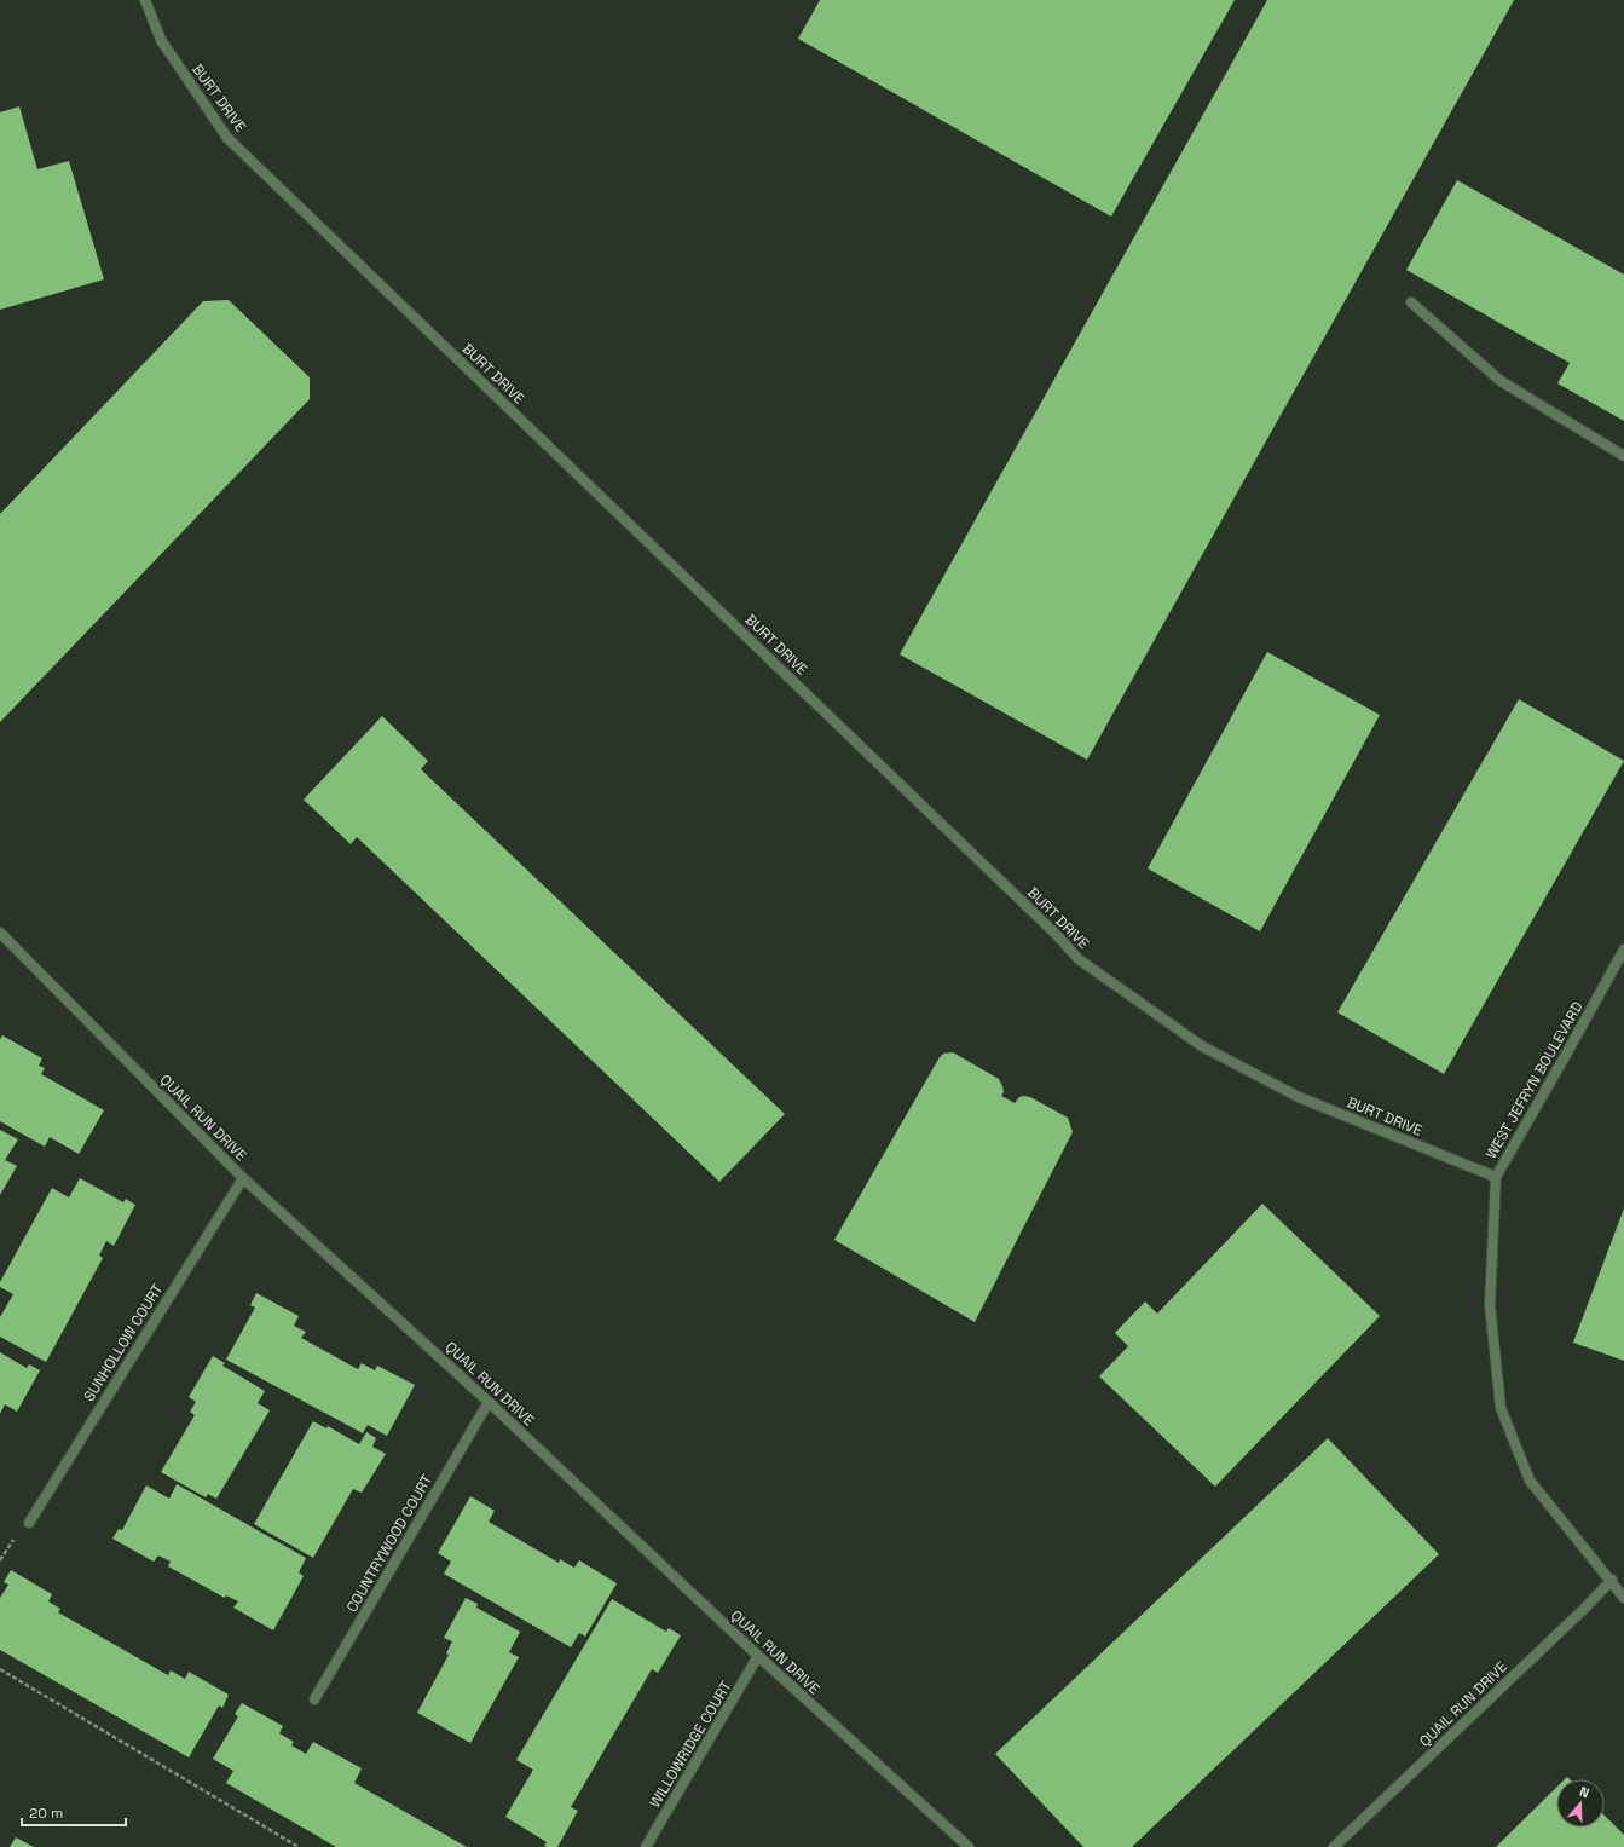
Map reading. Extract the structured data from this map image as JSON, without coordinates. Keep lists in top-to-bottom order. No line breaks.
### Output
{"streets":{"street":["BURT DRIVE","WEST JEFRYN BOULEVARD","QUAIL RUN DRIVE","SUNHOLLOW COURT","COUNTRYWOOD COURT","WILLOWRIDGE COURT"]},"crossings":[["BURT DRIVE","WEST JEFRYN BOULEVARD"],["WEST JEFRYN BOULEVARD","QUAIL RUN DRIVE"],["QUAIL RUN DRIVE","SUNHOLLOW COURT"],["QUAIL RUN DRIVE","COUNTRYWOOD COURT"],["QUAIL RUN DRIVE","WILLOWRIDGE COURT"]],"scale_bar":"20 m","north":"top"}
